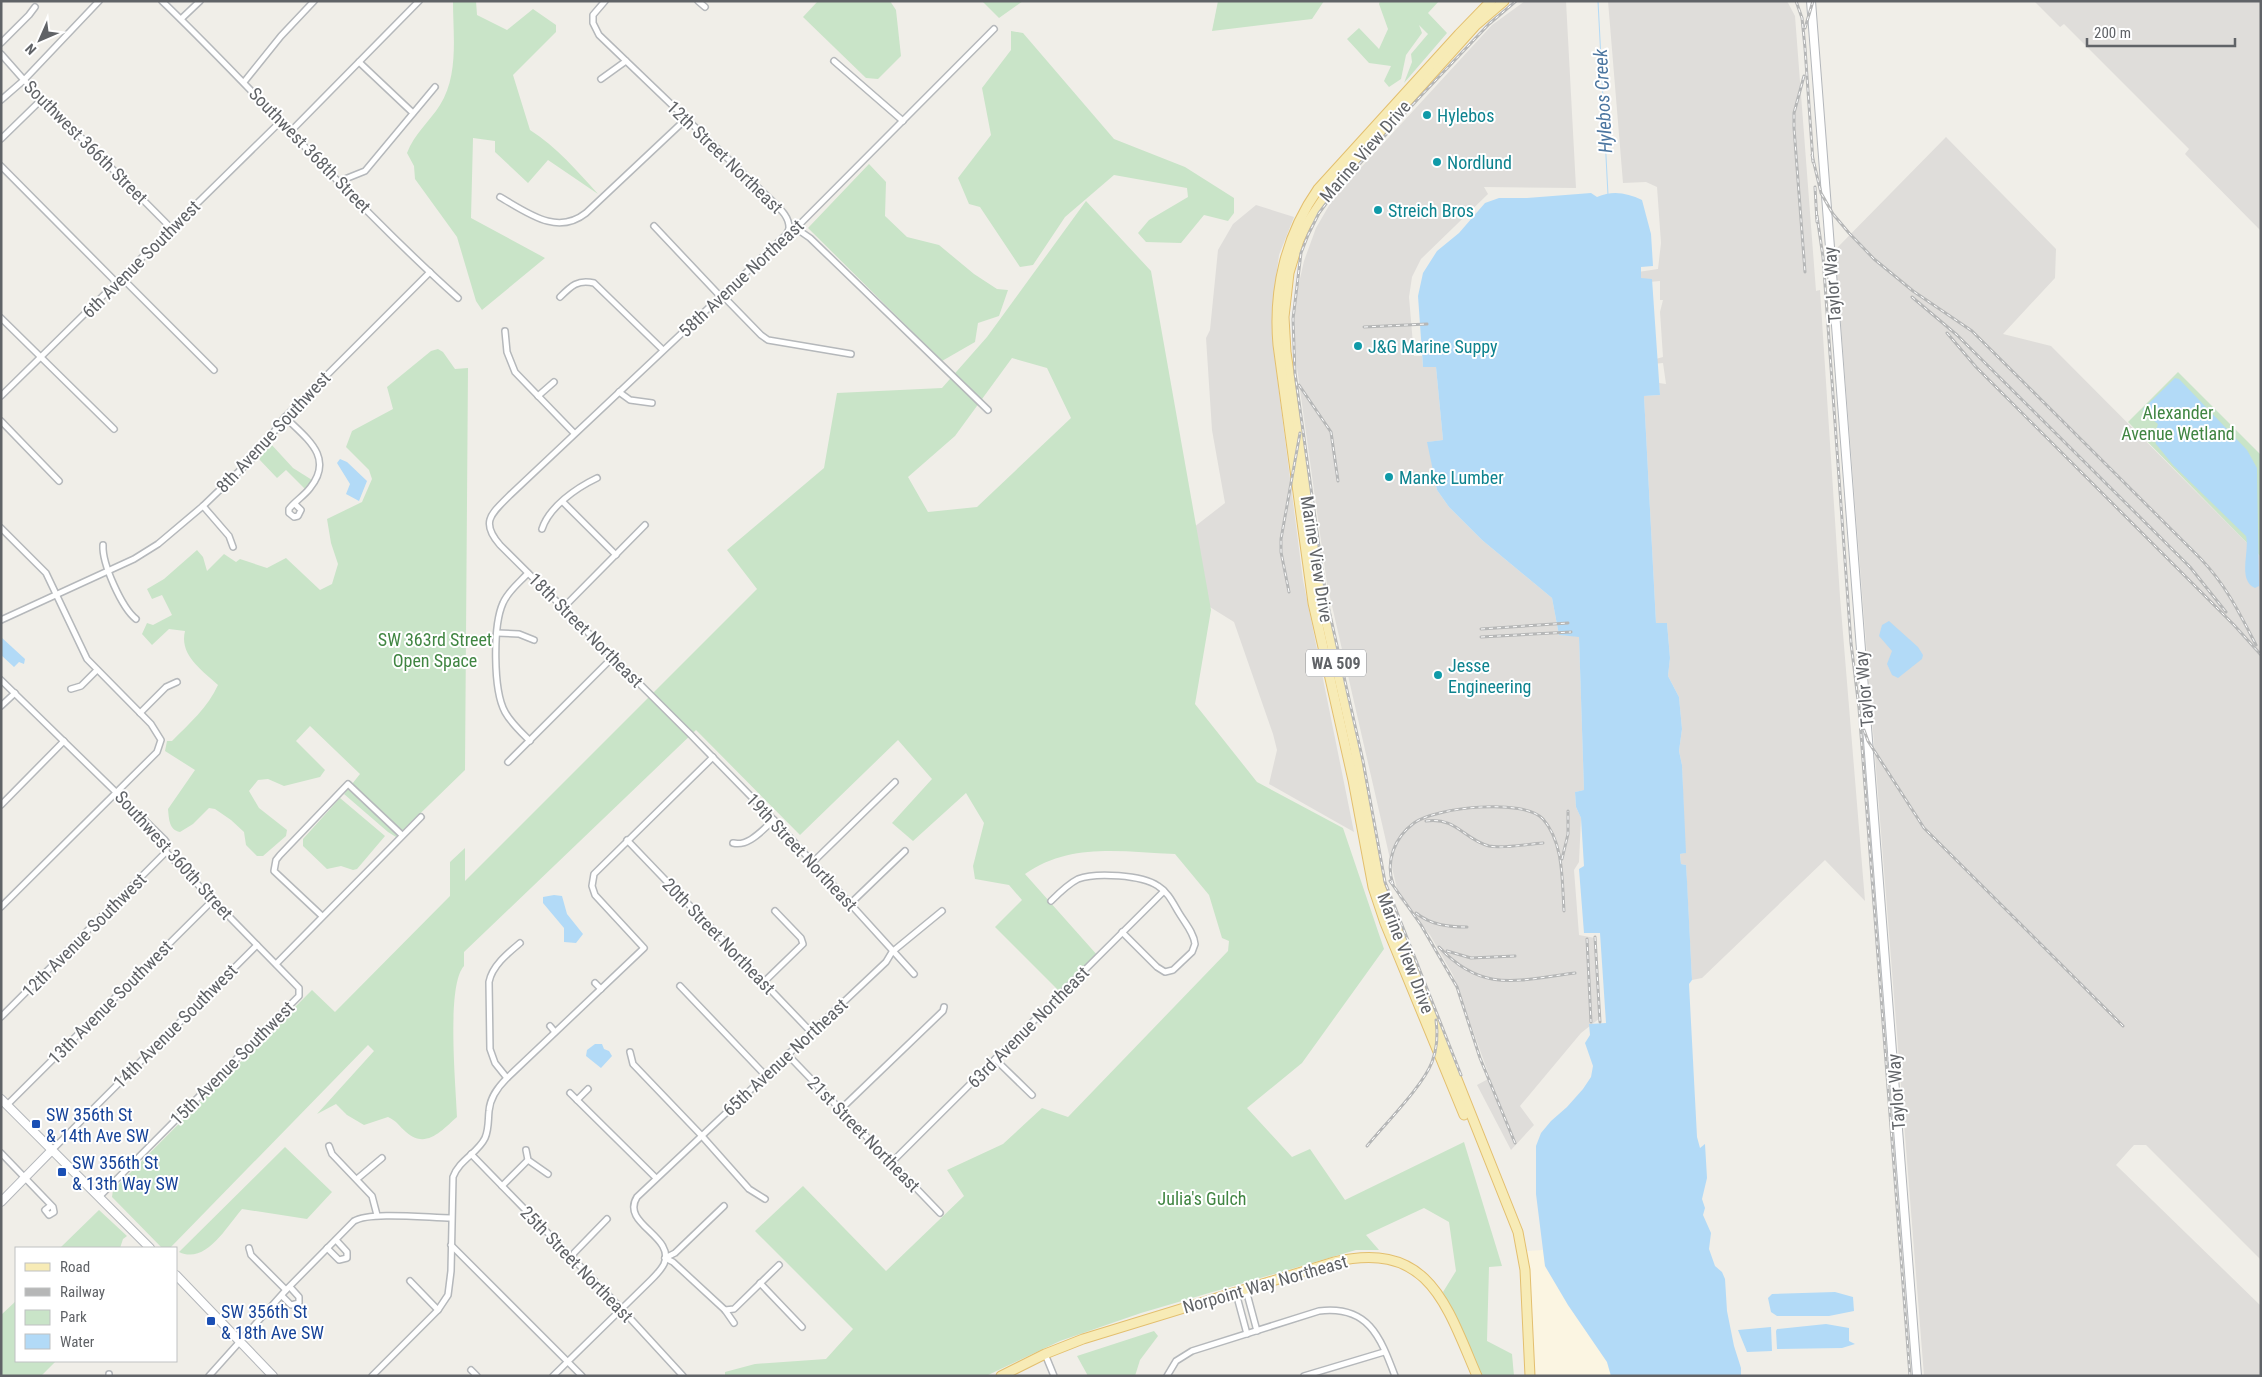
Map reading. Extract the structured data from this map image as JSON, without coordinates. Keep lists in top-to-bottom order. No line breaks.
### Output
{"streets":{"main road":["Marine View Drive","WA 509","Norpoint Way Northeast"],"street":["Southwest 366th Street","Southwest 368th Street","12th Street Northeast","6th Avenue Southwest","58th Avenue Northeast","Taylor Way","8th Avenue Southwest","18th Street Northeast","19th Street Northeast","Southwest 360th Street","12th Avenue Southwest","20th Street Northeast","13th Avenue Southwest","14th Avenue Southwest","63rd Avenue Northeast","65th Avenue Northeast","15th Avenue Southwest","21st Street Northeast","25th Street Northeast"]},"crossings":[["Southwest 366th Street","6th Avenue Southwest"],["Southwest 368th Street","6th Avenue Southwest"],["Southwest 368th Street","8th Avenue Southwest"],["12th Street Northeast","58th Avenue Northeast"],["58th Avenue Northeast","18th Street Northeast"],["18th Street Northeast","19th Street Northeast"],["19th Street Northeast","65th Avenue Northeast"],["Southwest 360th Street","12th Avenue Southwest"],["Southwest 360th Street","13th Avenue Southwest"],["Southwest 360th Street","14th Avenue Southwest"],["Southwest 360th Street","15th Avenue Southwest"],["20th Street Northeast","65th Avenue Northeast"],["63rd Avenue Northeast","21st Street Northeast"],["65th Avenue Northeast","21st Street Northeast"]],"water":["Hylebos Creek"],"parks":["Alexander Avenue Wetland","SW 363rd Street Open Space","Julia's Gulch"],"places":{"other":["Hylebos","Nordlund","Streich Bros","J&G Marine Suppy","Manke Lumber","Jesse Engineering"],"transit":["SW 356th St & 14th Ave SW","SW 356th St & 13th Way SW","SW 356th St & 18th Ave SW"]},"legend":["Road","Railway","Park","Water"],"scale_bar":"200 m","north":"bottom left"}
